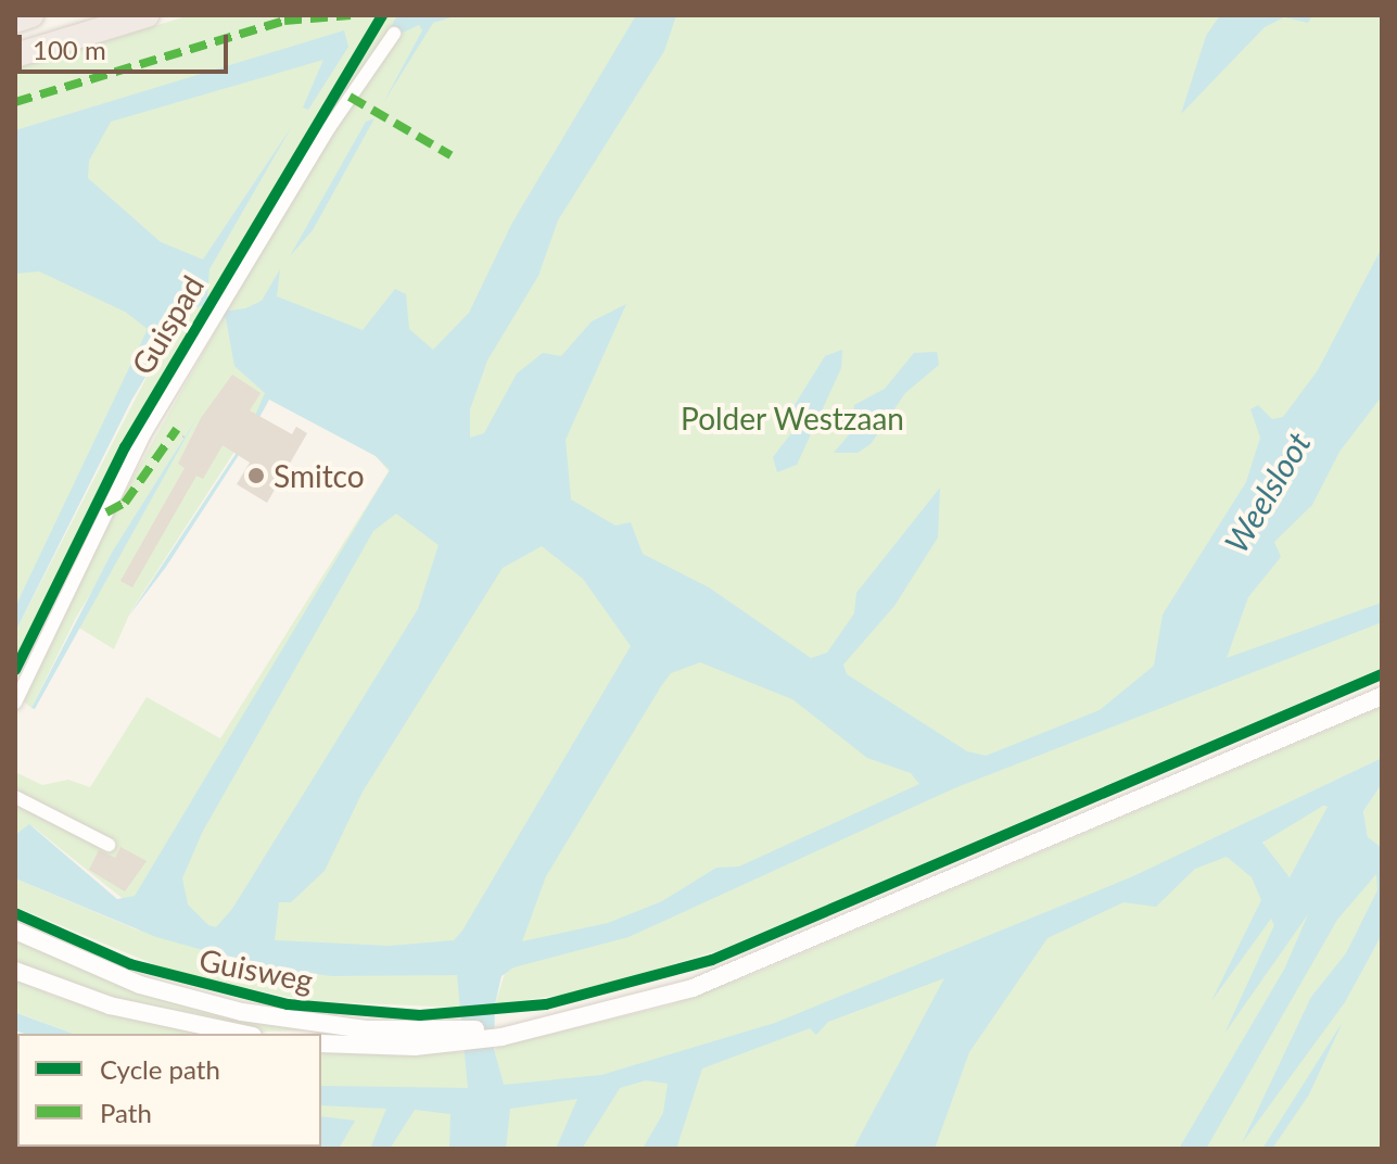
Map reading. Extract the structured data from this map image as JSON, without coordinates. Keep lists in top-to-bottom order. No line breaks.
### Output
{"streets":{"main road":["Guisweg"],"street":["Guispad"]},"water":["Weelsloot"],"parks":["Polder Westzaan"],"places":["Smitco"],"legend":["Cycle path","Path"],"scale_bar":"100 m"}
